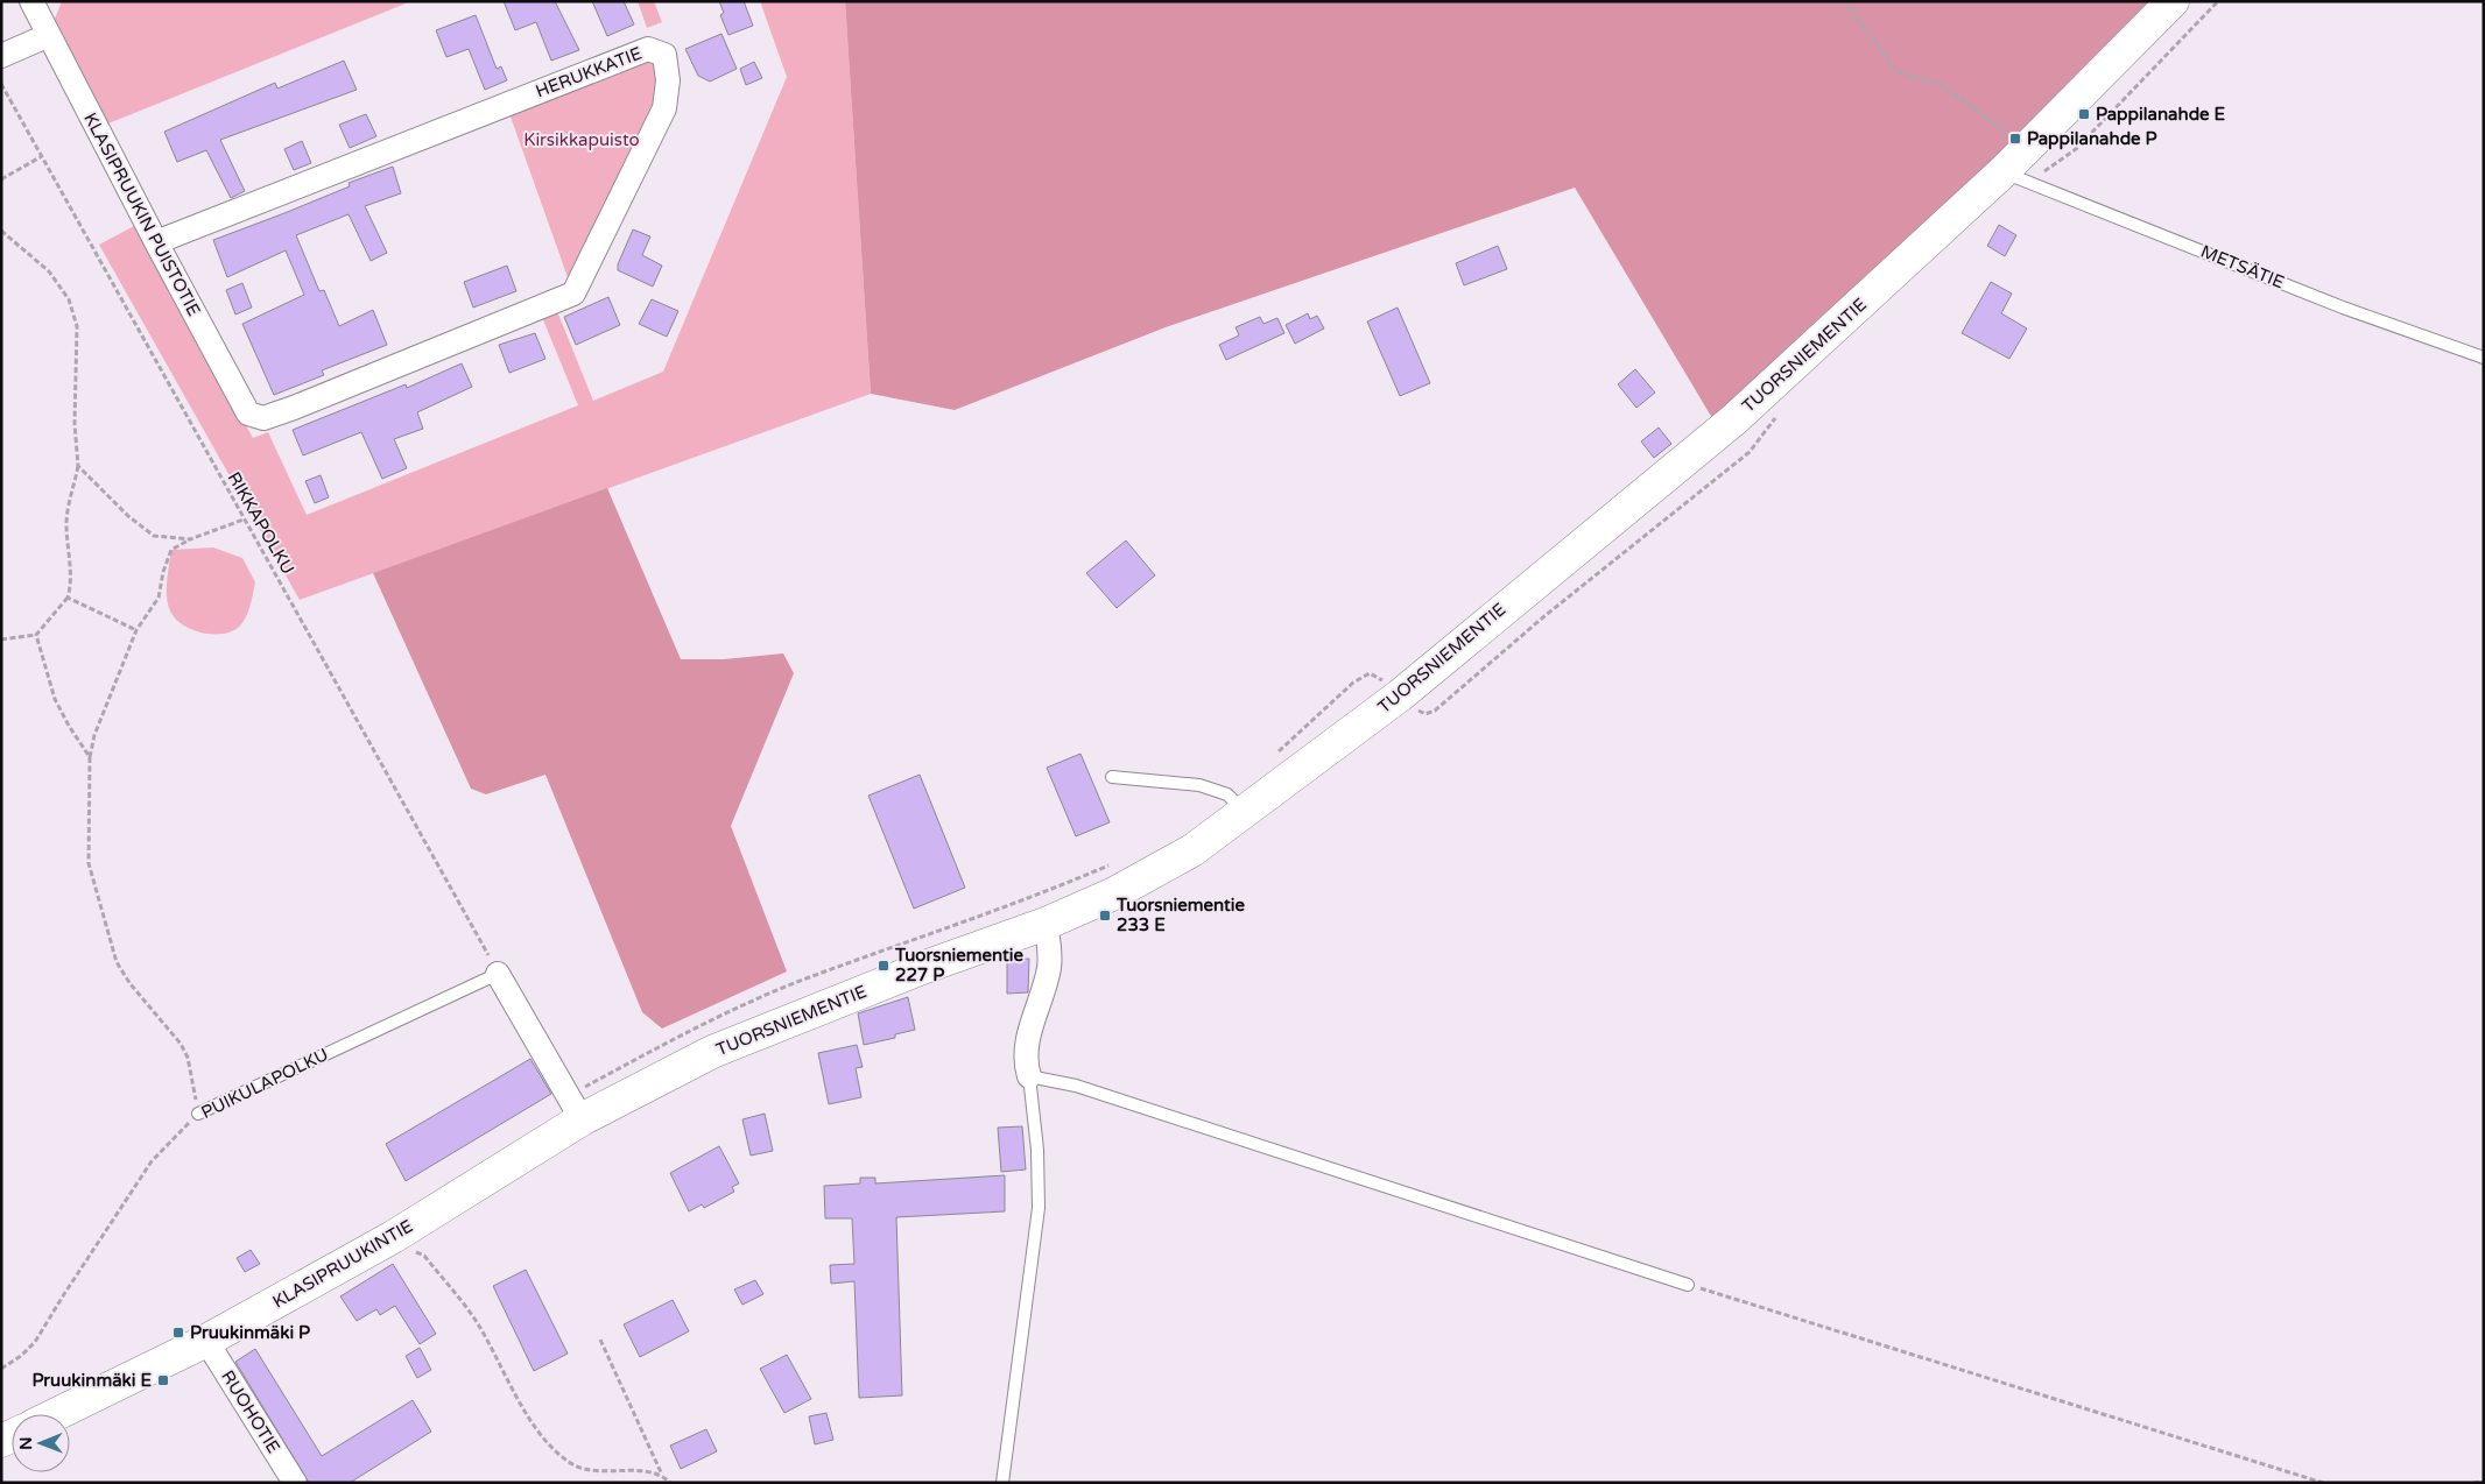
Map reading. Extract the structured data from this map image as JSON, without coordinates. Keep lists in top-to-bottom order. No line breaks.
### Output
{"streets":{"main road":["TUORSNIEMENTIE","KLASIPRUUKINTIE"],"street":["HERUKKATIE","KLASIPRUUKIN PUISTOTIE","RUOHOTIE"],"lane":["METSÄTIE","PUIKULAPOLKU"],"path":["RIKKAPOLKU"]},"crossings":[["HERUKKATIE","KLASIPRUUKIN PUISTOTIE"],["METSÄTIE","TUORSNIEMENTIE"],["TUORSNIEMENTIE","KLASIPRUUKINTIE"],["RIKKAPOLKU","PUIKULAPOLKU"],["KLASIPRUUKINTIE","RUOHOTIE"]],"parks":["Kirsikkapuisto"],"places":{"transit":["Pappilanahde E","Pappilanahde P","Tuorsniementie 233 E","Tuorsniementie 227 P","Pruukinmäki P","Pruukinmäki E"]},"north":"left"}
